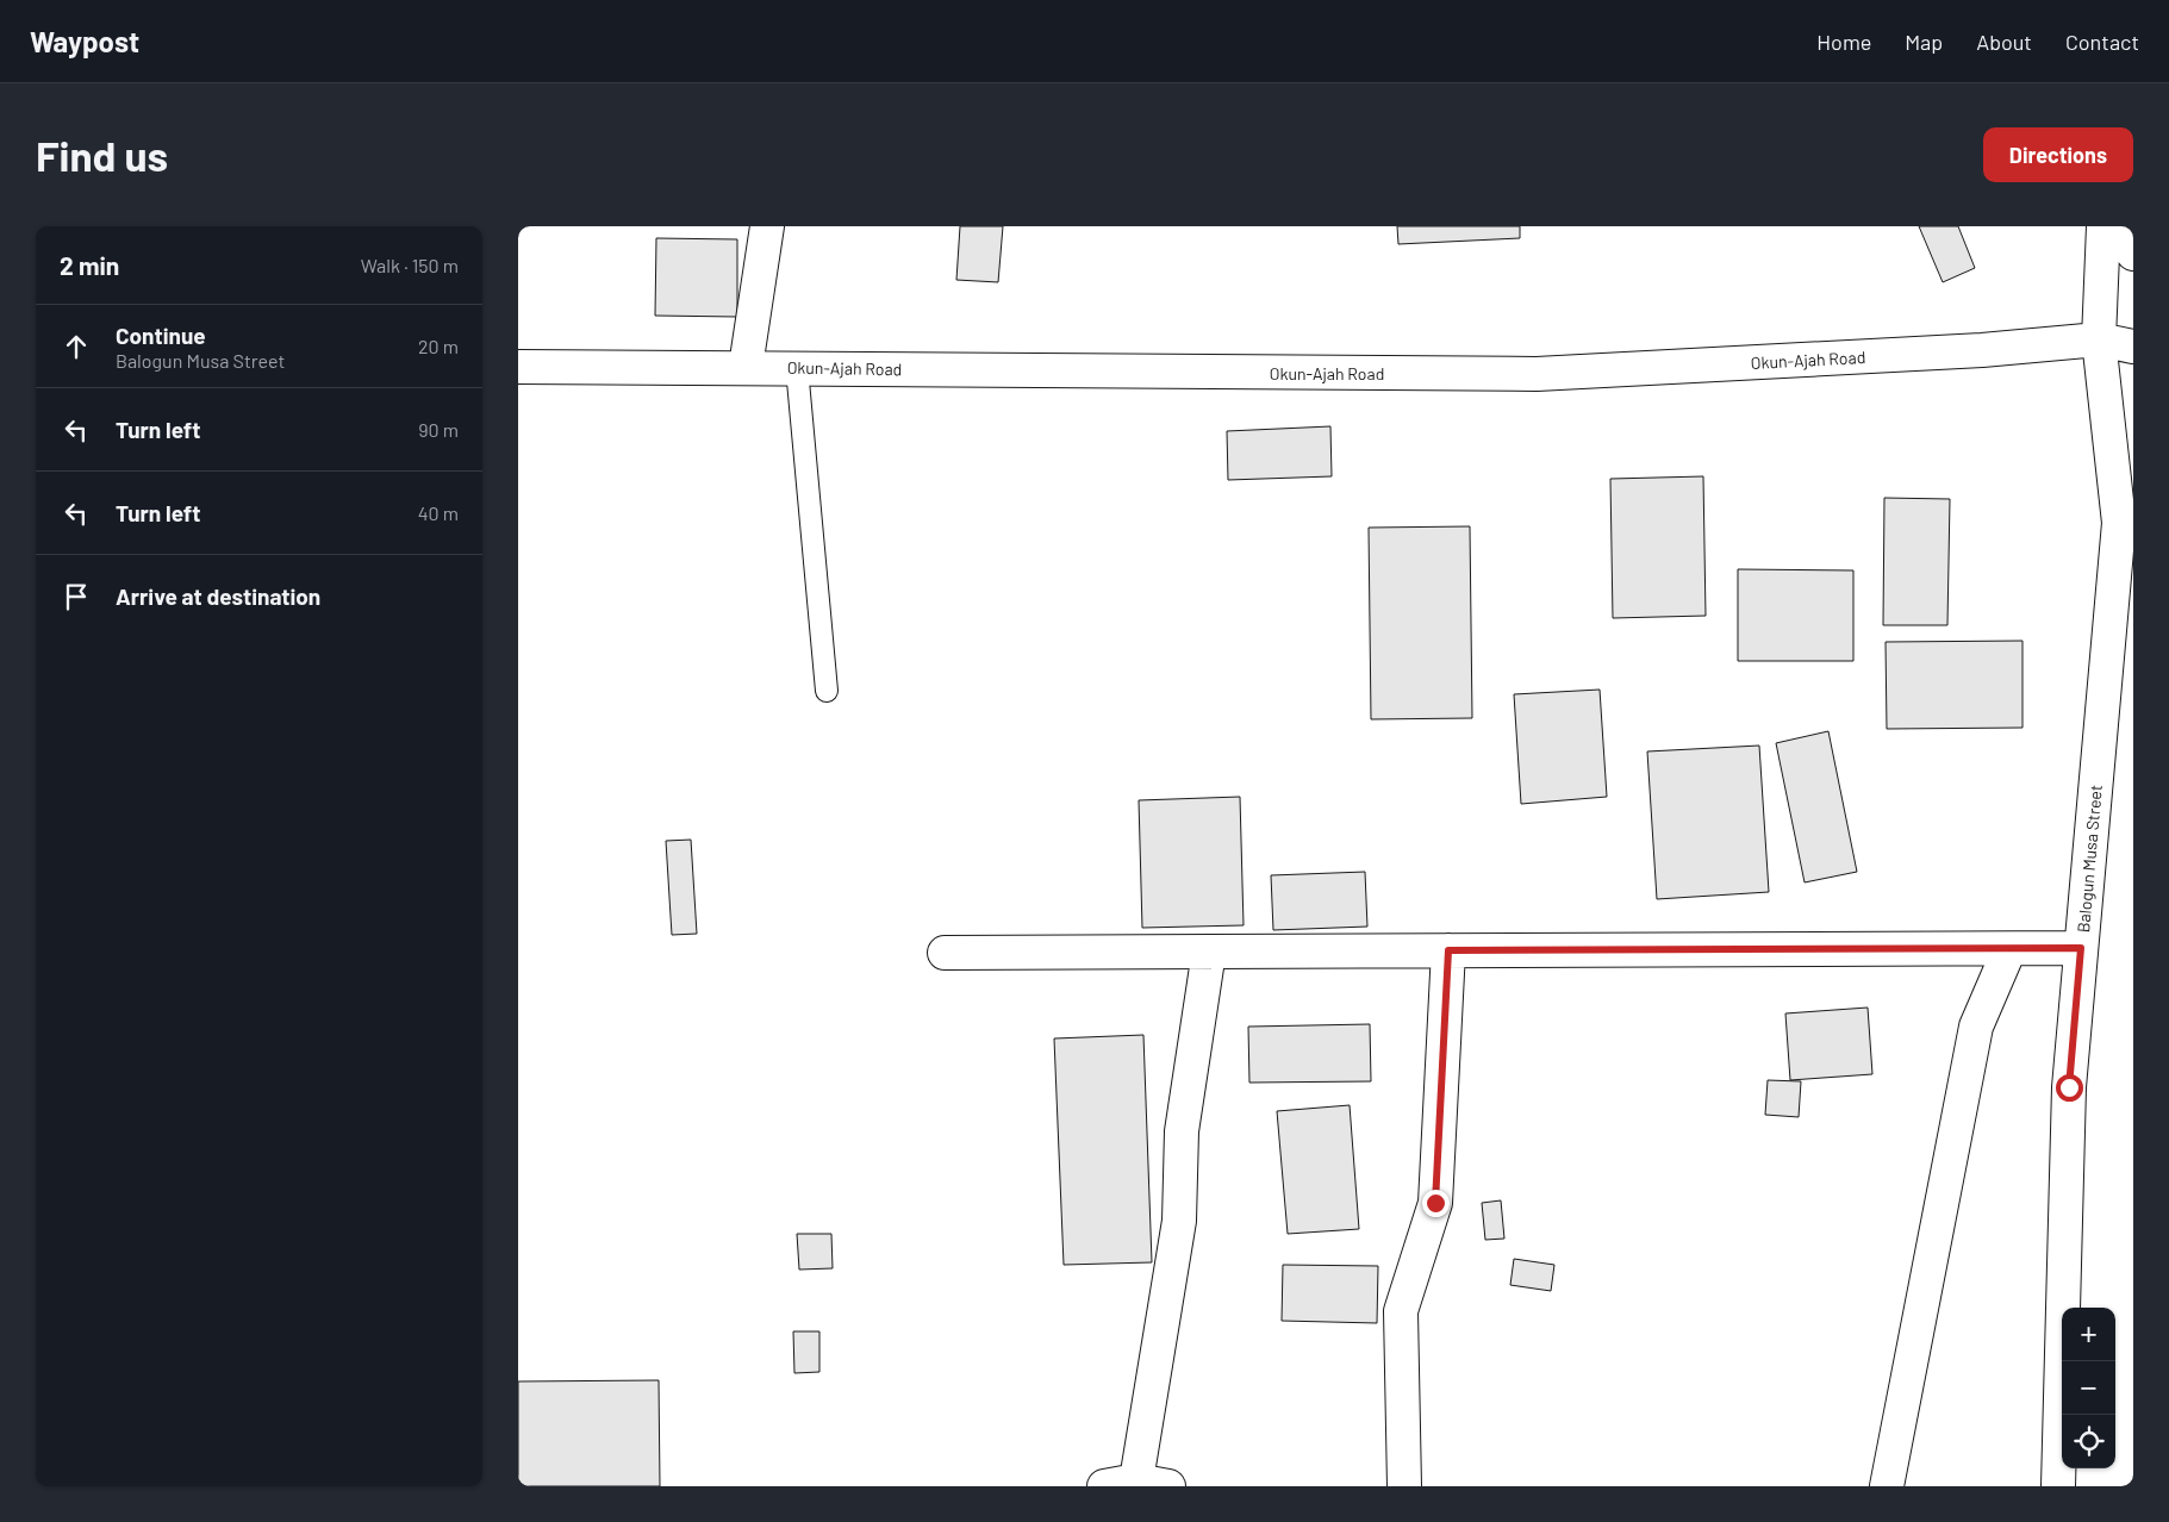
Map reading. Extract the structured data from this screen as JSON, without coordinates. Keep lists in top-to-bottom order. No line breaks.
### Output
{"streets":{"street":["Okun-Ajah Road","Balogun Musa Street"]},"crossings":[["Okun-Ajah Road","Balogun Musa Street"]],"page":{"header":"Waypost","nav":["Home","Map","About","Contact"],"buttons":"Directions","title":"Find us","heading":["2 min","Walk · 150 m"],"list":[["Continue","Balogun Musa Street","20 m"],["Turn left","90 m"],["Turn left","40 m"],"Arrive at destination"],"map_buttons":["+","−"]}}
